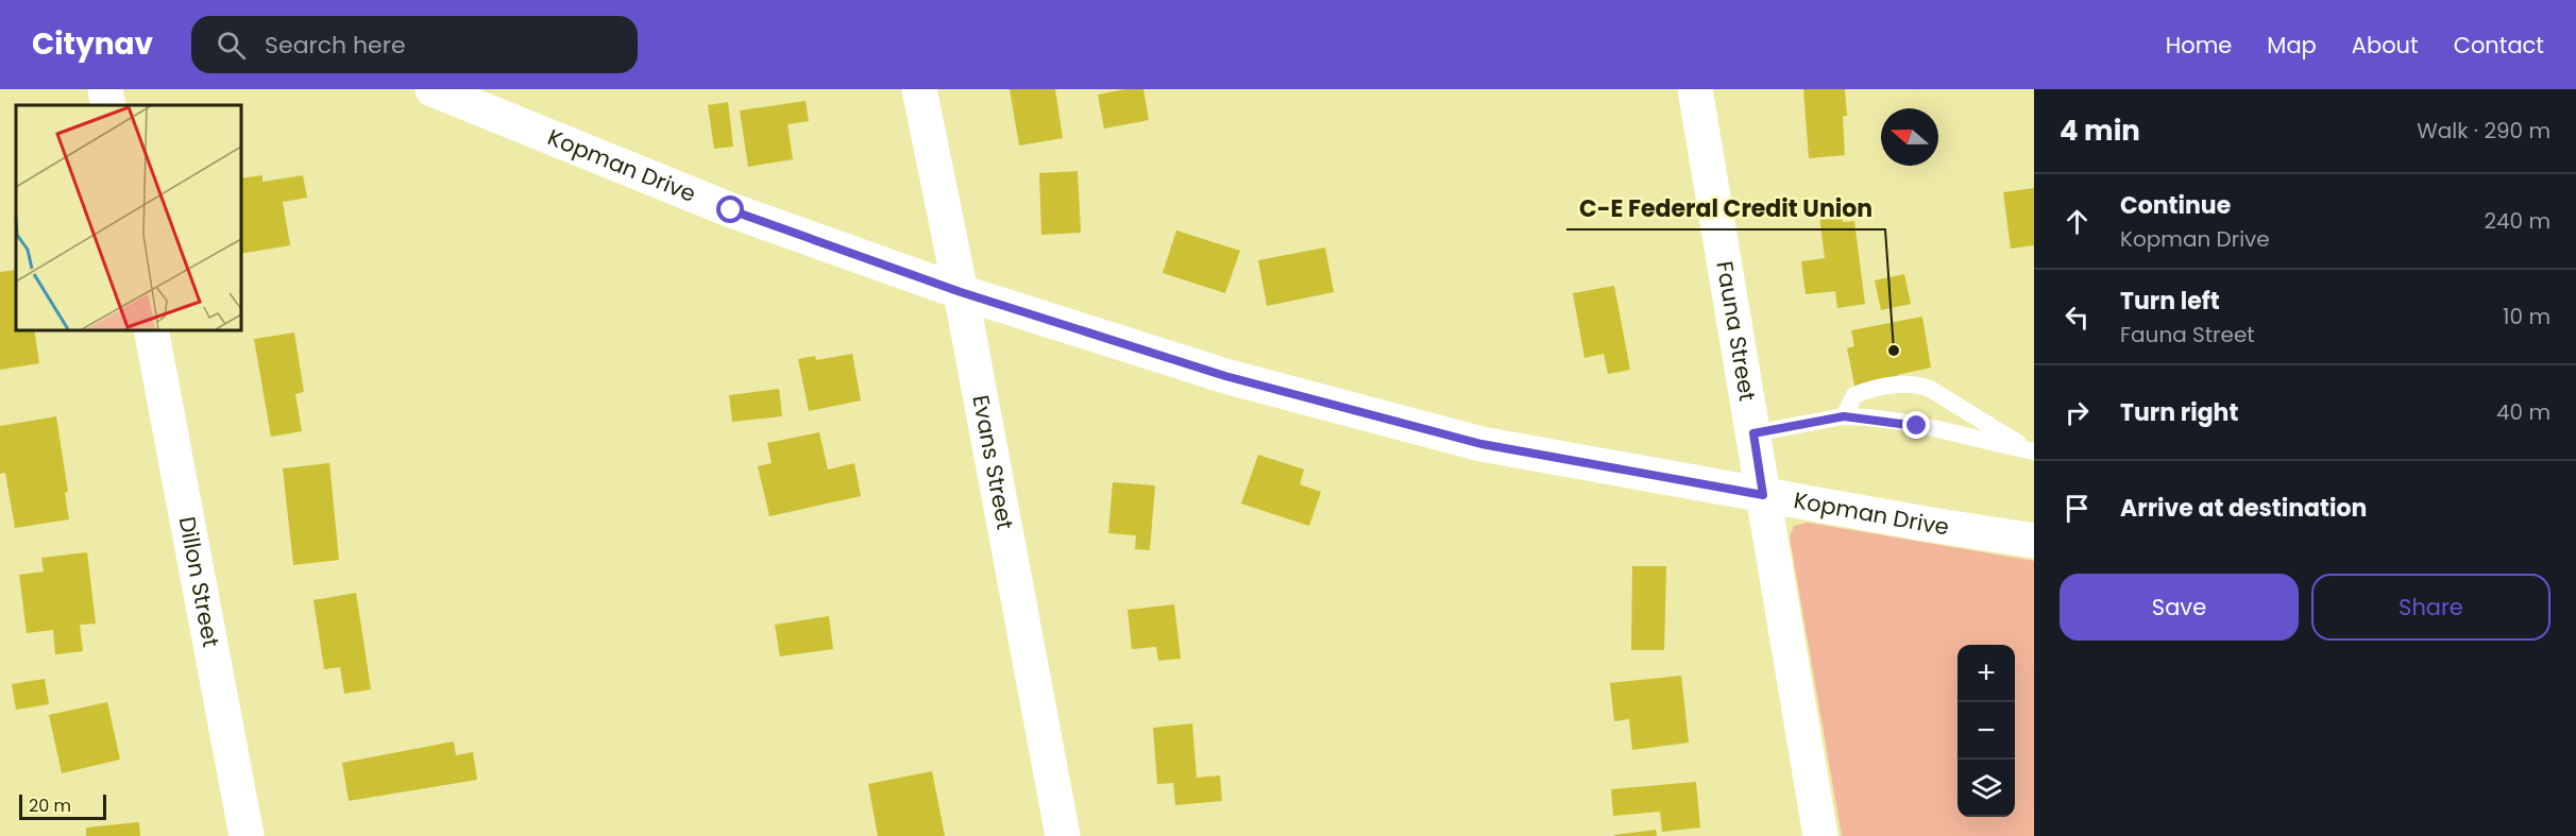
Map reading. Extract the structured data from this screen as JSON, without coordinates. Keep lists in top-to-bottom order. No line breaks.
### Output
{"streets":{"street":["Kopman Drive","Fauna Street","Evans Street","Dillon Street"]},"crossings":[["Kopman Drive","Fauna Street"],["Kopman Drive","Evans Street"]],"places":["C-E Federal Credit Union"],"scale_bar":"20 m","north":"left","page":{"header":"Citynav","search":"Search here","nav":["Home","Map","About","Contact"],"heading":["4 min","Walk · 290 m"],"list":[["Continue","Kopman Drive","240 m"],["Turn left","Fauna Street","10 m"],["Turn right","40 m"],"Arrive at destination"],"buttons":["Save","Share"],"map_buttons":["+","−"],"scale":"20 m"}}
